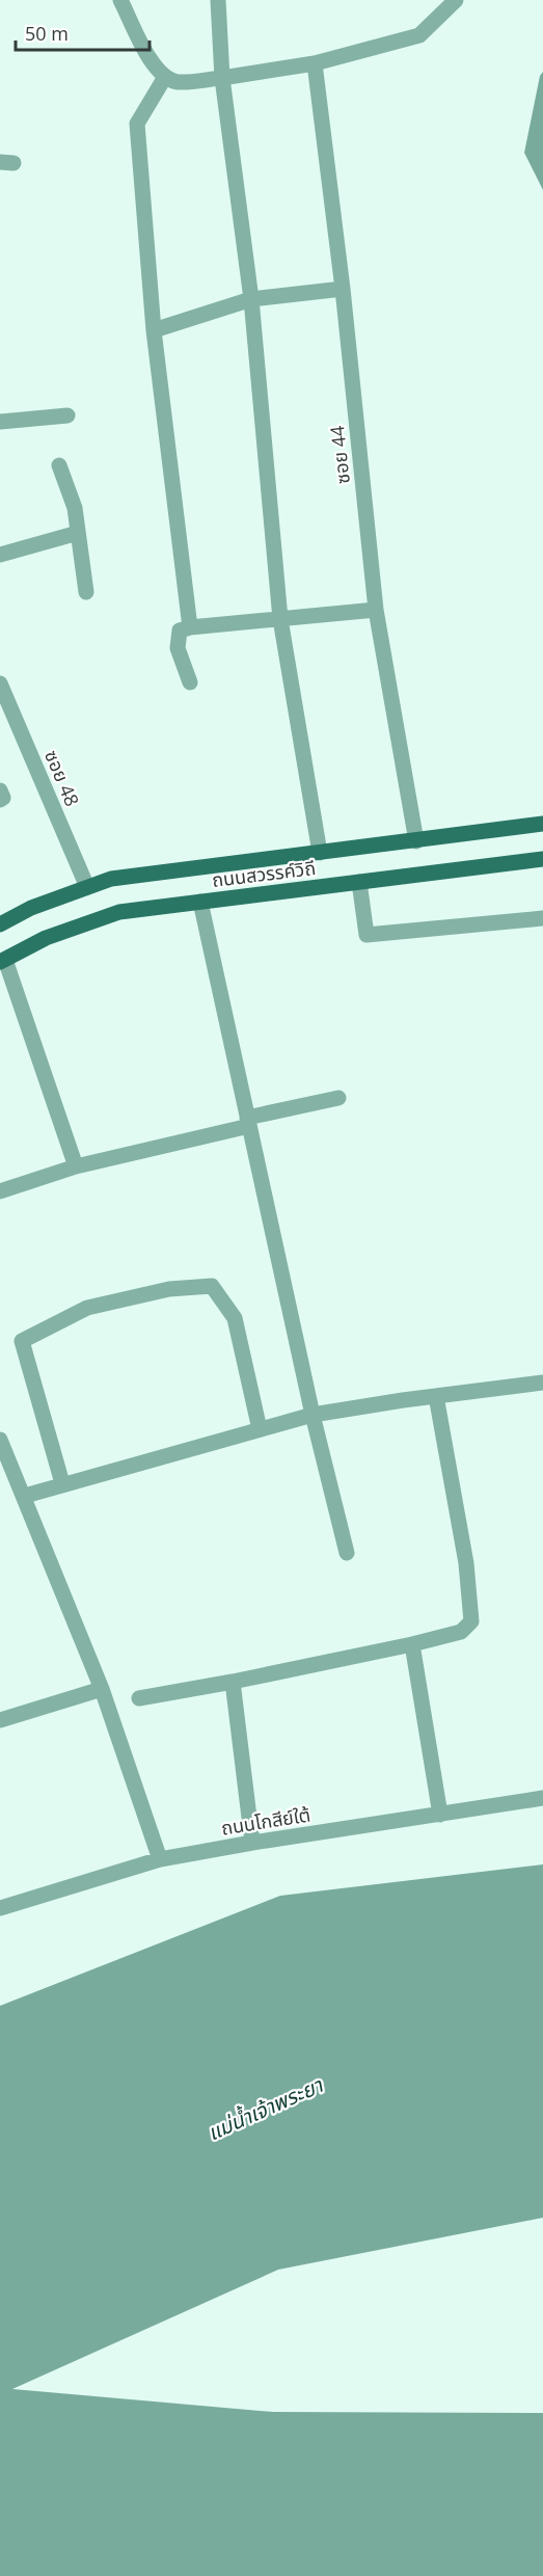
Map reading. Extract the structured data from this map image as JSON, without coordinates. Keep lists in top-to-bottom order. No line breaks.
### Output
{"streets":{"main road":["ถนนสวรรค์วิถี"],"street":["ซอย 44","ซอย 48","ถนนโกสีย์ใต้"]},"crossings":[["ซอย 44","ถนนสวรรค์วิถี"],["ซอย 48","ถนนสวรรค์วิถี"]],"water":["แม่น้ำเจ้าพระยา"],"scale_bar":"50 m"}
